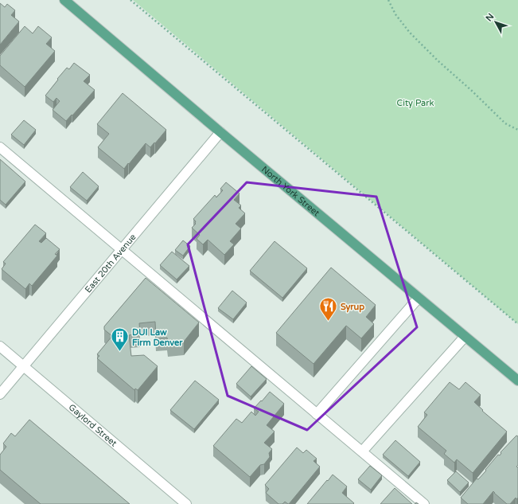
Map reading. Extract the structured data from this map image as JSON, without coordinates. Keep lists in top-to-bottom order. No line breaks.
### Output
{"streets":{"main road":["North York Street"],"street":["East 20th Avenue","Gaylord Street"]},"crossings":[["North York Street","East 20th Avenue"],["East 20th Avenue","Gaylord Street"]],"parks":["City Park"],"places":{"restaurant":["Syrup"],"building":["DUI Law Firm Denver"]},"north":"top left"}
